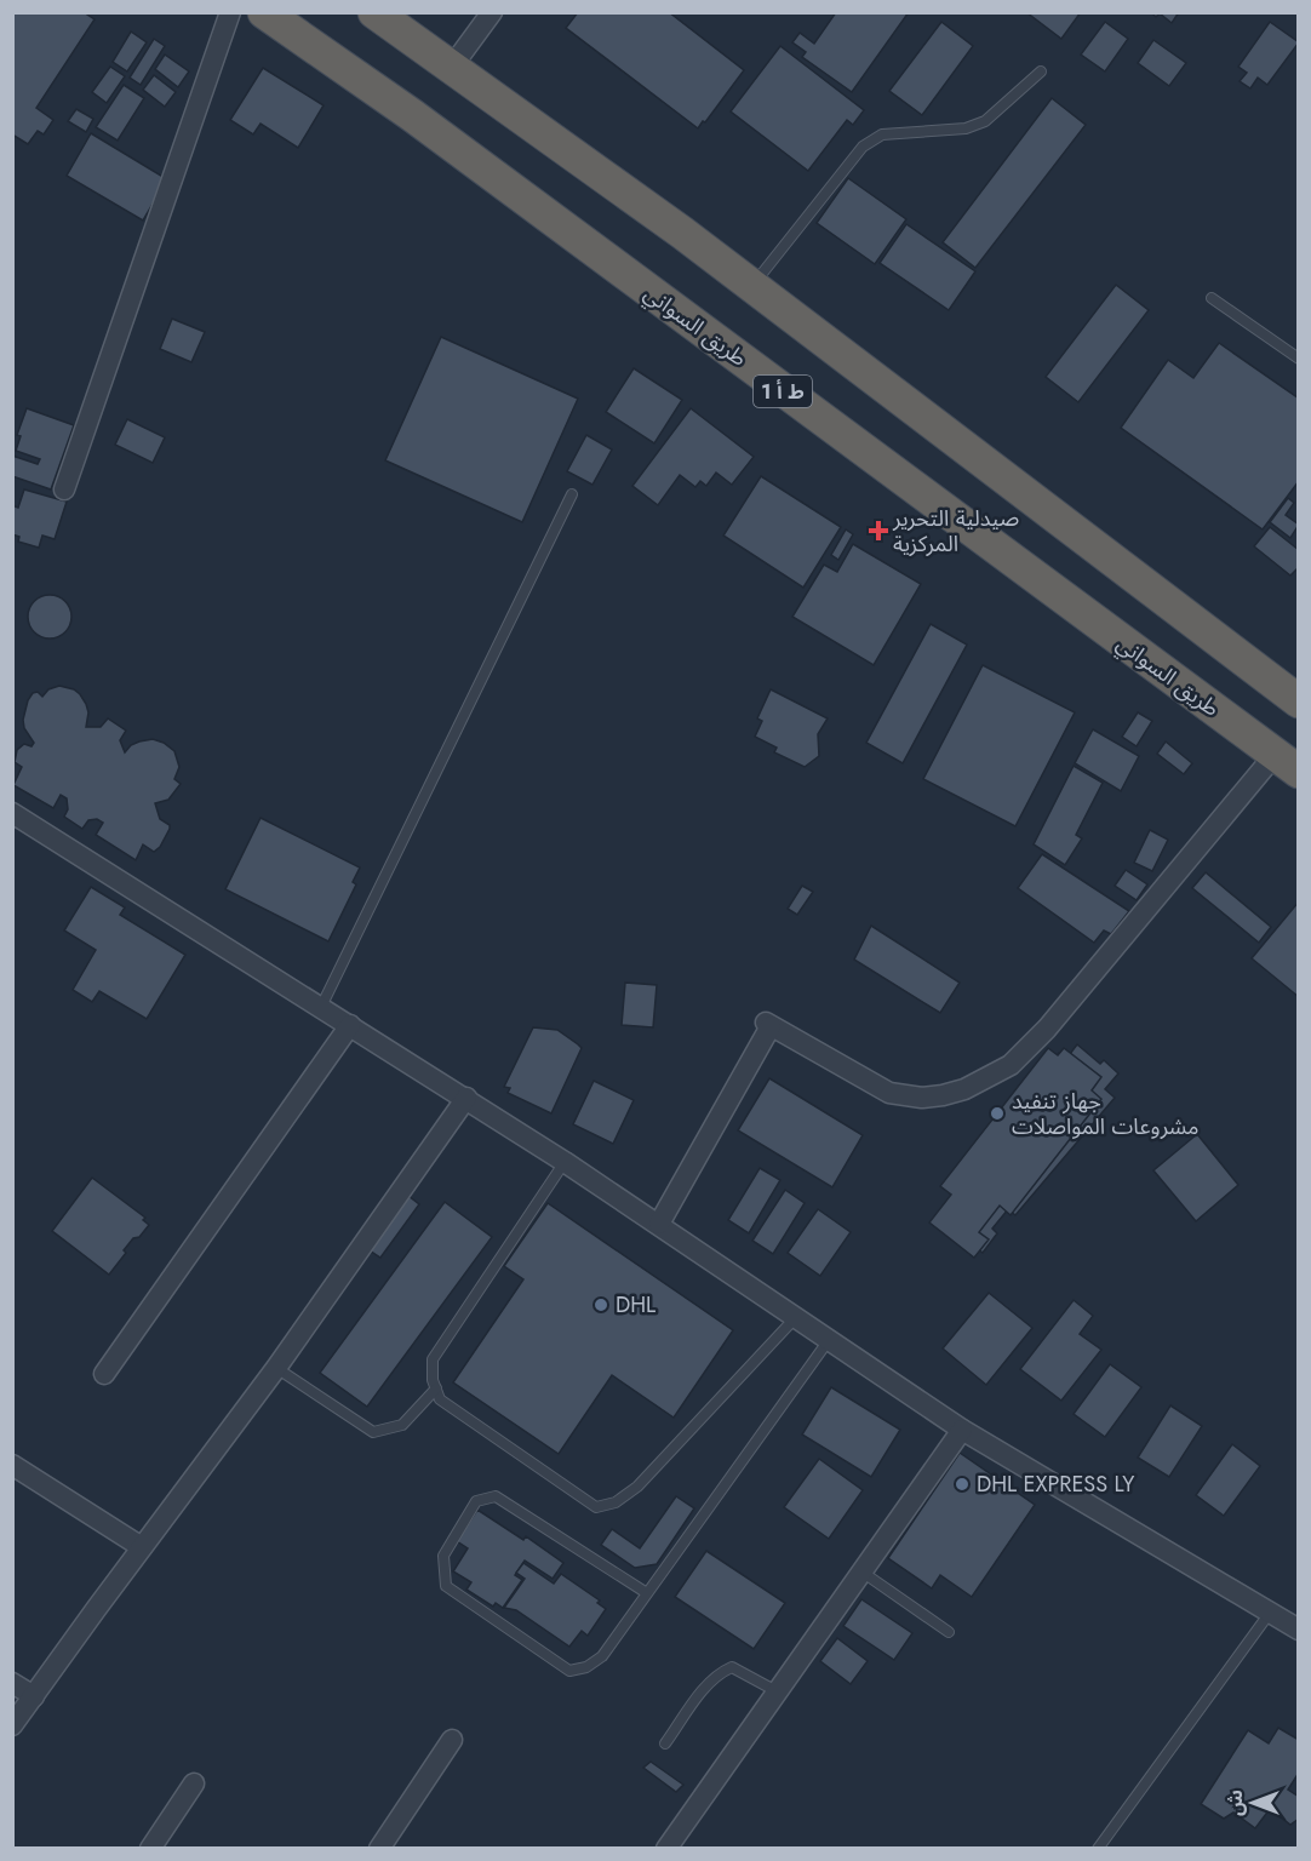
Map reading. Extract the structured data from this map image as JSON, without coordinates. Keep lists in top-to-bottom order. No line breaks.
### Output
{"streets":{"highway":["طريق السواني","ط أ 1"]},"places":{"health":["صيدلية التحرير المركزية"],"other":["جهاز تنفيد مشروعات المواصلات","DHL","DHL EXPRESS LY"]},"north":"left"}
